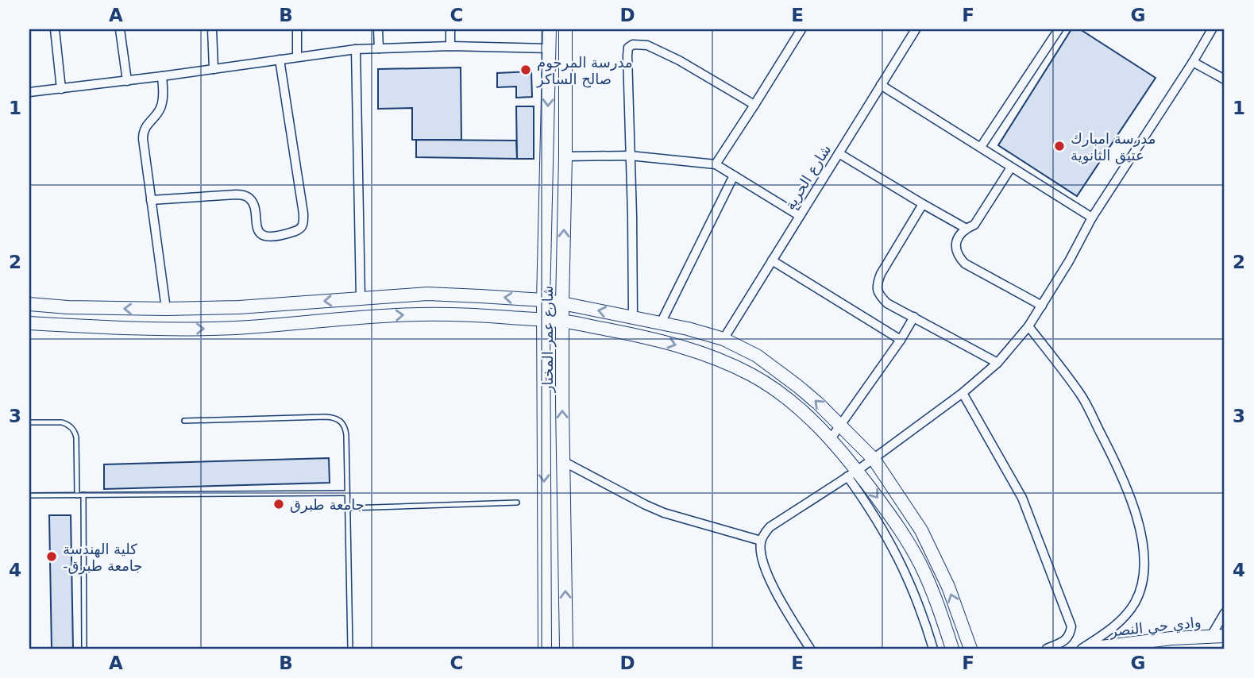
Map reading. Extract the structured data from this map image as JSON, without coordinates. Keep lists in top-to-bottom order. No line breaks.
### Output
{"streets":{"street":["شارع الحرية","شارع عمر المختار","وادي حي النصر"]},"places":["مدرسة المرحوم صالح الساكر","مدرسة امبارك عتيق الثانوية","جامعة طبرق","كلية الهندسة -جامعة طبرق"],"grid":{"columns":["A","B","C","D","E","F","G"],"rows":["1","2","3","4"]}}
